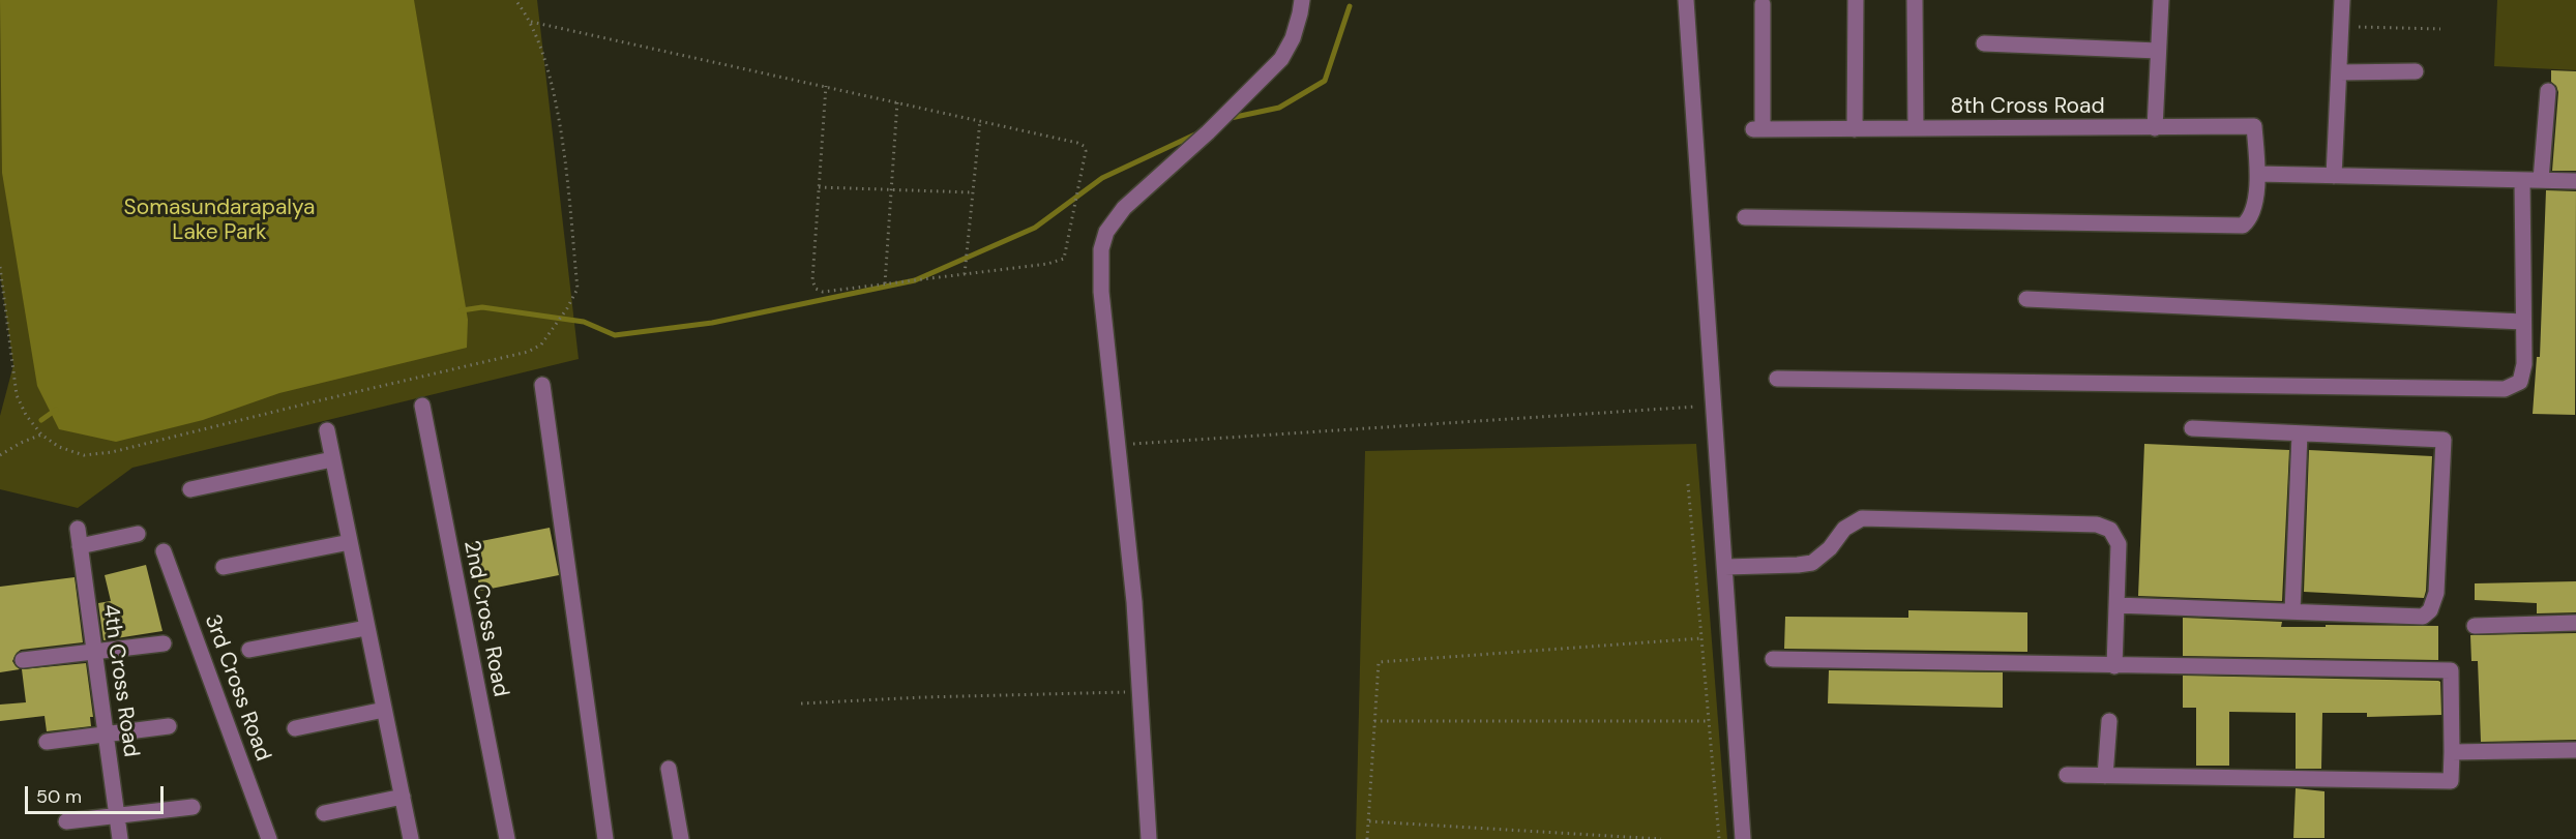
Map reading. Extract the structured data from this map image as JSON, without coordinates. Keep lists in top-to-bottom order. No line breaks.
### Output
{"streets":{"street":["8th Cross Road","2nd Cross Road","4th Cross Road","3rd Cross Road"]},"parks":["Somasundarapalya Lake Park"],"scale_bar":"50 m"}
